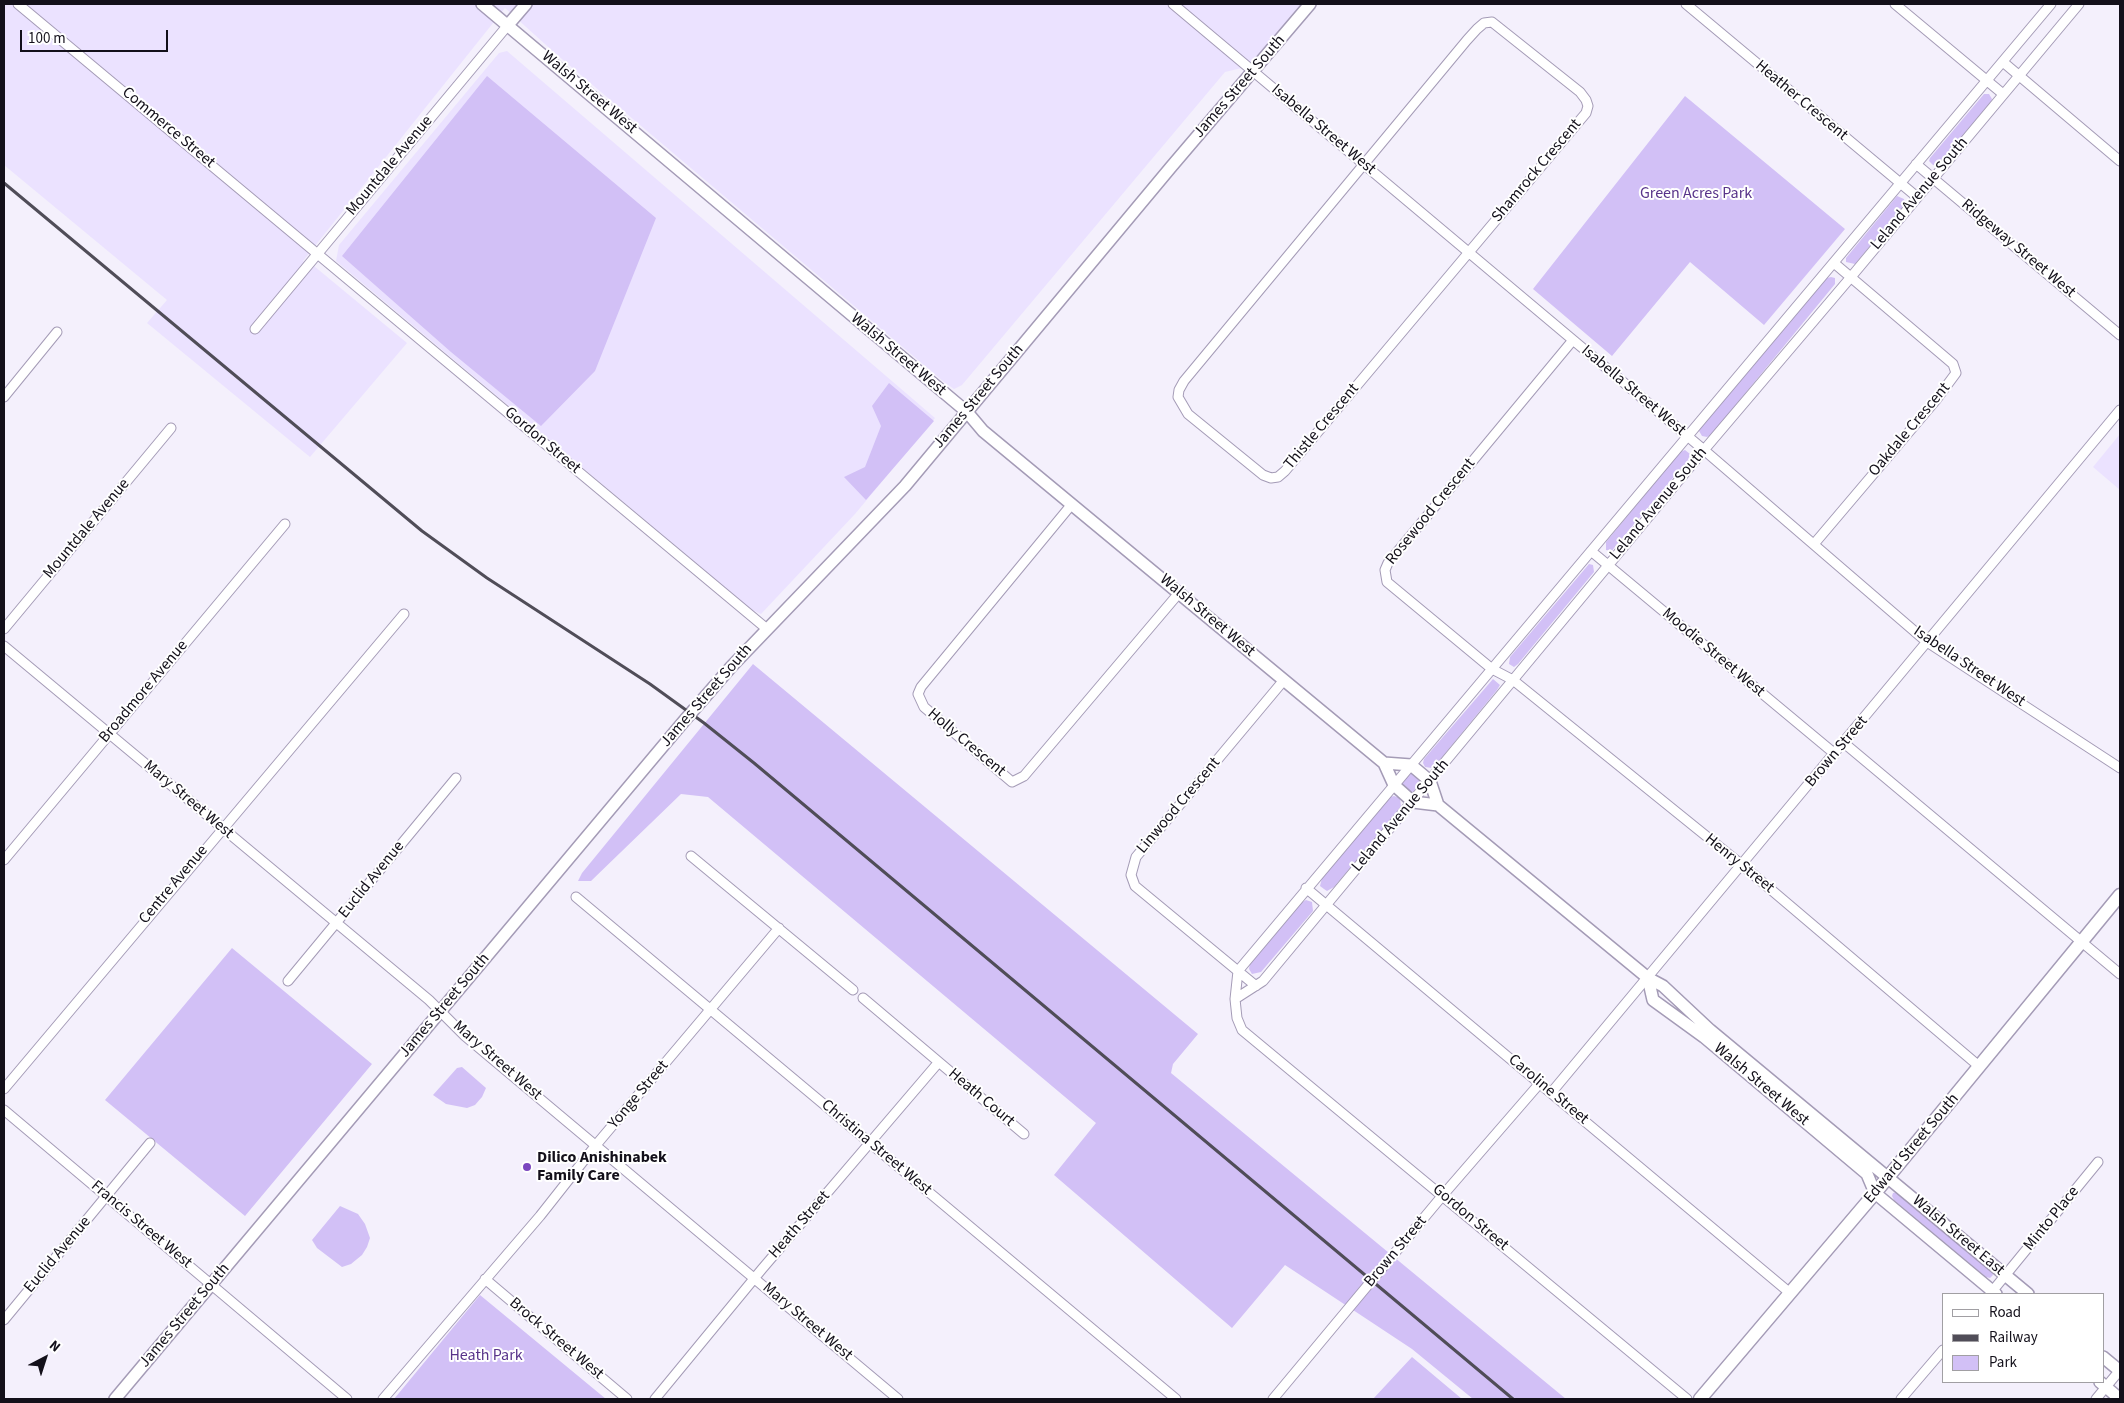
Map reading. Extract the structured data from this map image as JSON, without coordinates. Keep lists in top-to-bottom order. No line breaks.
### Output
{"streets":{"main road":["Edward Street South"],"street":["James Street South","Walsh Street West","Heather Crescent","Commerce Street","Isabella Street West","Mountdale Avenue","Shamrock Crescent","Leland Avenue South","Ridgeway Street West","Thistle Crescent","Oakdale Crescent","Gordon Street","Rosewood Crescent","Moodie Street West","Broadmore Avenue","Holly Crescent","Brown Street","Mary Street West","Linwood Crescent","Henry Street","Euclid Avenue","Centre Avenue","Caroline Street","Yonge Street","Heath Court","Christina Street West","Minto Place","Francis Street West","Heath Street","Walsh Street East","Brock Street West"]},"crossings":[["James Street South","Walsh Street West"],["James Street South","Isabella Street West"],["James Street South","Gordon Street"],["James Street South","Mary Street West"],["James Street South","Francis Street West"],["Walsh Street West","Mountdale Avenue"],["Walsh Street West","Leland Avenue South"],["Walsh Street West","Holly Crescent"],["Walsh Street West","Brown Street"],["Walsh Street West","Linwood Crescent"],["Walsh Street West","Edward Street South"],["Walsh Street West","Walsh Street East"],["Heather Crescent","Leland Avenue South"],["Commerce Street","Mountdale Avenue"],["Commerce Street","Gordon Street"],["Isabella Street West","Shamrock Crescent"],["Isabella Street West","Leland Avenue South"],["Isabella Street West","Thistle Crescent"],["Isabella Street West","Oakdale Crescent"],["Isabella Street West","Rosewood Crescent"],["Isabella Street West","Brown Street"],["Mountdale Avenue","Gordon Street"],["Shamrock Crescent","Thistle Crescent"],["Leland Avenue South","Ridgeway Street West"],["Leland Avenue South","Oakdale Crescent"],["Leland Avenue South","Gordon Street"],["Leland Avenue South","Rosewood Crescent"],["Leland Avenue South","Moodie Street West"],["Leland Avenue South","Linwood Crescent"],["Leland Avenue South","Henry Street"],["Leland Avenue South","Caroline Street"],["Gordon Street","Brown Street"],["Rosewood Crescent","Henry Street"],["Moodie Street West","Brown Street"],["Broadmore Avenue","Mary Street West"],["Brown Street","Henry Street"],["Brown Street","Caroline Street"],["Mary Street West","Euclid Avenue"],["Mary Street West","Centre Avenue"],["Mary Street West","Yonge Street"],["Mary Street West","Heath Street"],["Henry Street","Edward Street South"],["Euclid Avenue","Francis Street West"],["Caroline Street","Edward Street South"],["Yonge Street","Christina Street West"],["Yonge Street","Brock Street West"],["Heath Court","Christina Street West"],["Heath Court","Heath Street"],["Christina Street West","Heath Street"],["Edward Street South","Walsh Street East"],["Minto Place","Walsh Street East"]],"parks":["Green Acres Park","Heath Park"],"places":["Dilico Anishinabek Family Care"],"legend":["Road","Railway","Park"],"scale_bar":"100 m","north":"top right"}
